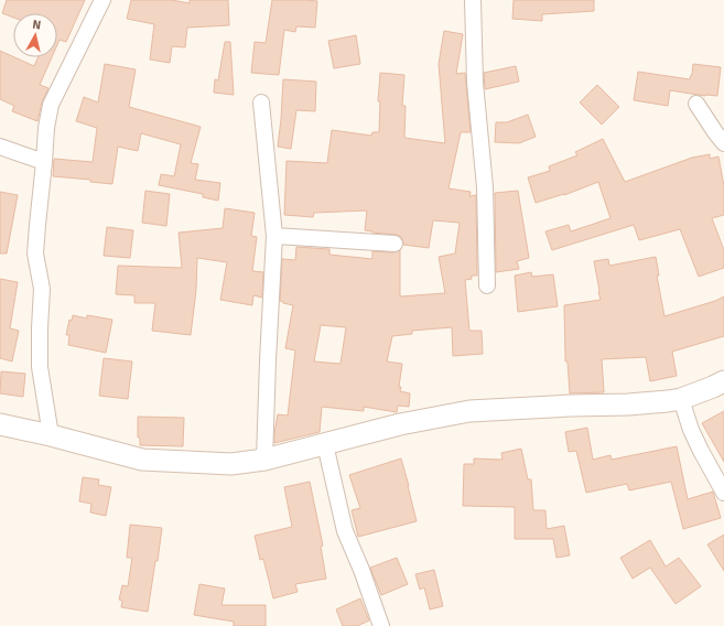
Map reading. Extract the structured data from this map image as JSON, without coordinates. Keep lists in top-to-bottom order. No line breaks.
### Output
{"north":"top"}
